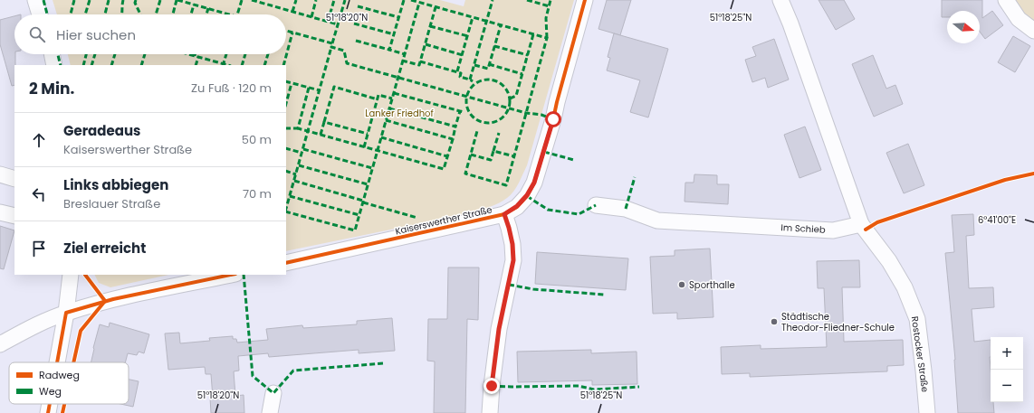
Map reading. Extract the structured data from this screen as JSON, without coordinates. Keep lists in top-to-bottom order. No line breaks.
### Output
{"streets":{"street":["Kaiserswerther Straße","Im Schieb","Rostocker Straße"]},"crossings":[["Im Schieb","Rostocker Straße"]],"parks":["Lanker Friedhof"],"places":["Sporthalle","Städtische Theodor-Fliedner-Schule"],"legend":["Radweg","Weg"],"north":"right","page":{"search":"Hier suchen","heading":["2 Min.","Zu Fuß · 120 m"],"list":[["Geradeaus","Kaiserswerther Straße","50 m"],["Links abbiegen","Breslauer Straße","70 m"],"Ziel erreicht"],"map_buttons":["+","−"]},"coordinates":["51°18'20\"N","51°18'25\"N","6°41'00\"E"]}
